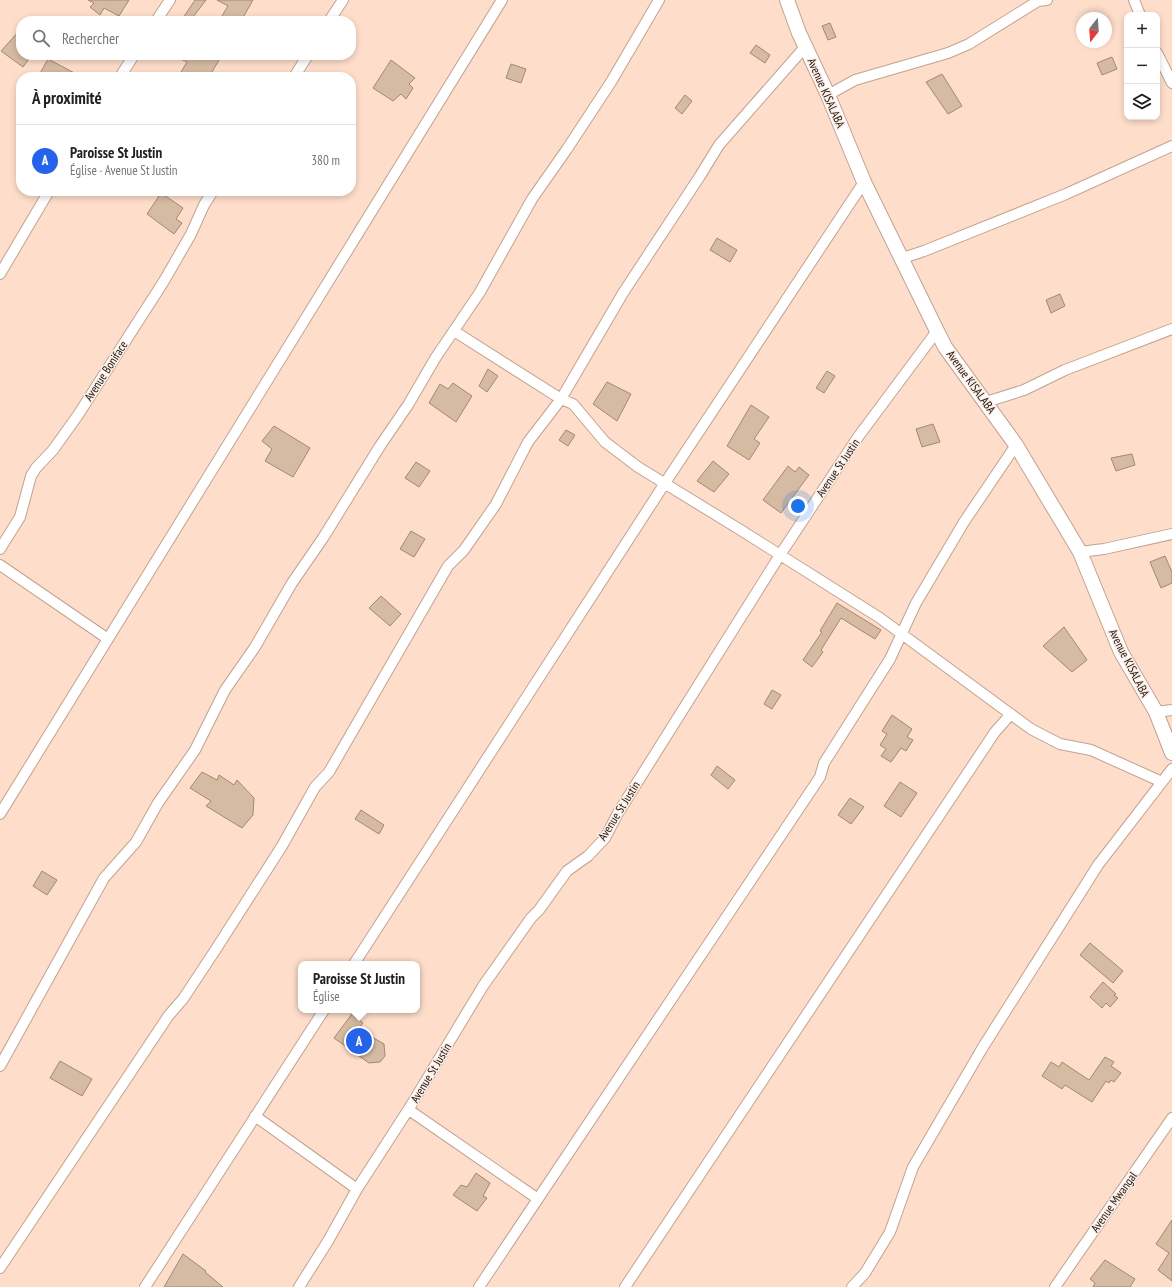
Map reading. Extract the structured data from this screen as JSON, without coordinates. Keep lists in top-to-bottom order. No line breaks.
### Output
{"streets":{"street":["Avenue KISALABA","Avenue Boniface","Avenue St Justin","Avenue Mwangal"]},"crossings":[["Avenue KISALABA","Avenue St Justin"]],"north":"bottom","page":{"map_buttons":["+","−"],"search":"Rechercher","heading":"À proximité","list":[{"mark":"A","name":"Paroisse St Justin","note":"Église · Avenue St Justin","value":"380 m"}],"popup":["Paroisse St Justin","Église"],"pins":"A"}}
